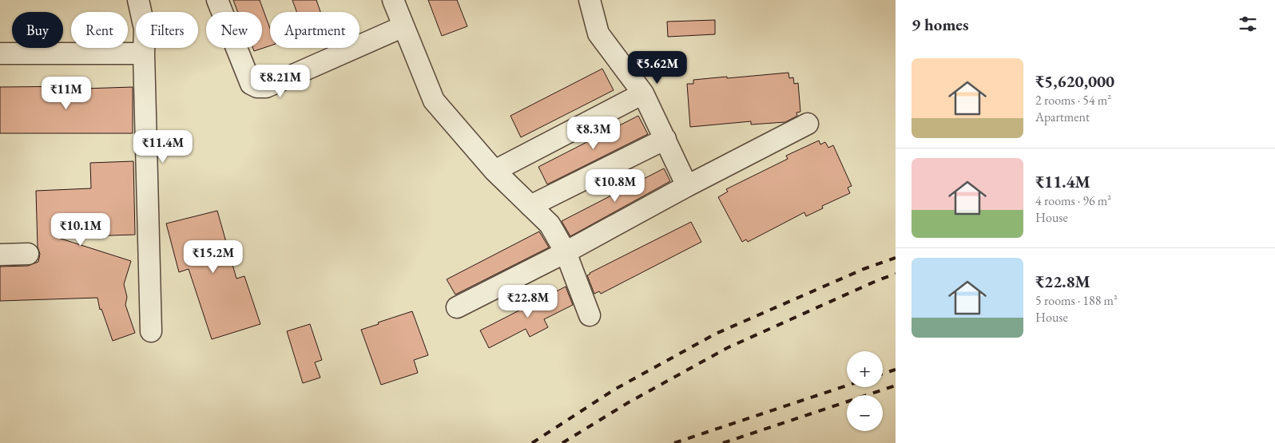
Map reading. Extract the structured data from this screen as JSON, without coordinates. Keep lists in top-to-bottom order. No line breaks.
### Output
{"page":{"heading":"9 homes","chip":["Buy","Rent","Filters","New","Apartment"],"list":[{"name":"₹5,620,000","note":"2 rooms · 54 m² · Apartment"},{"name":"₹11.4M","note":"4 rooms · 96 m² · House"},{"name":"₹22.8M","note":"5 rooms · 188 m² · House"}],"price":["₹5.62M","₹8.21M","₹11M","₹8.3M","₹11.4M","₹10.8M","₹10.1M","₹15.2M","₹22.8M"],"map_buttons":["+","−"]}}
